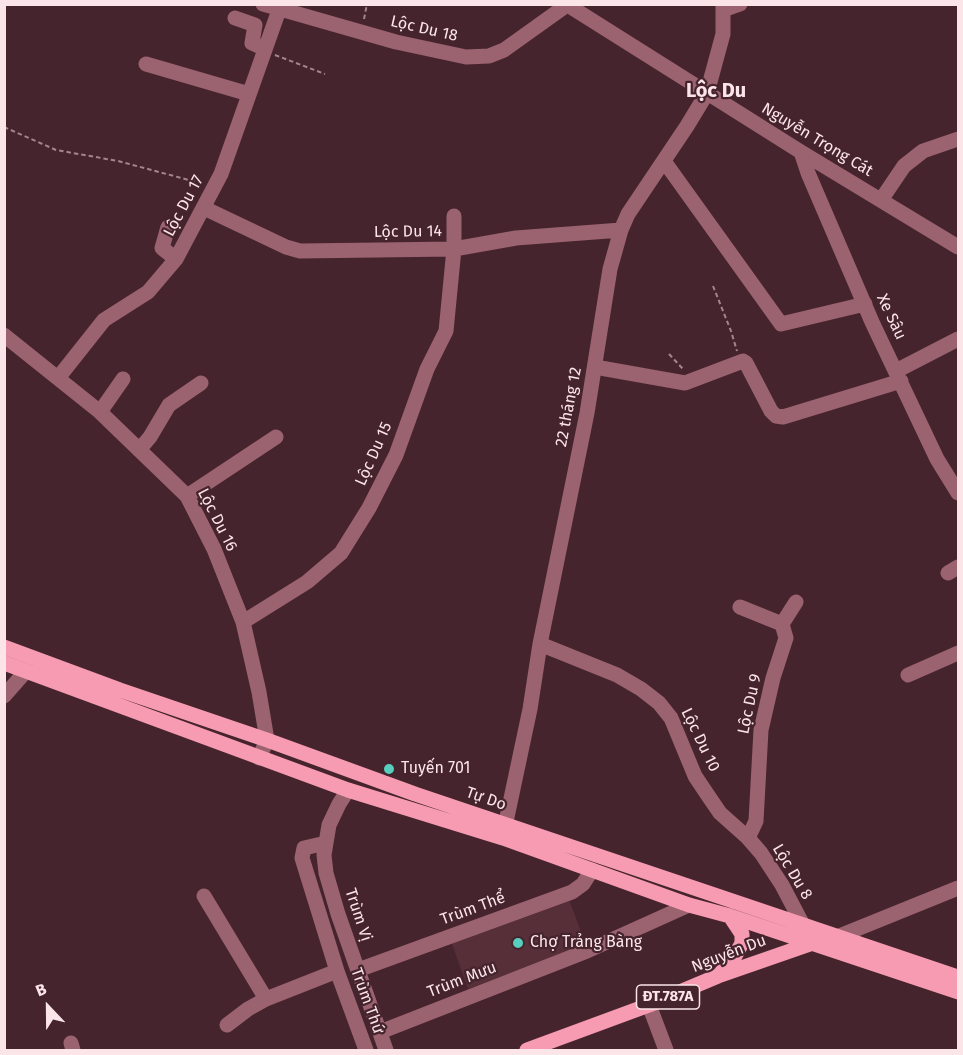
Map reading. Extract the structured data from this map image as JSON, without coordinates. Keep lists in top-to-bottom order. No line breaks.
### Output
{"streets":{"main road":["Tự Do","Nguyễn Du","ĐT.787A"],"street":["Lộc Du 18","Nguyễn Trọng Cát","Lộc Du 17","Lộc Du 14","Xe Sâu","22 tháng 12","Lộc Du 15","Lộc Du 16","Lộc Du 9","Lộc Du 10","Lộc Du 8","Trùm Thể","Trùm Vị","Trùm Mưu","Trùm Thứ"]},"crossings":[["Lộc Du 18","Nguyễn Trọng Cát"],["Lộc Du 18","Lộc Du 17"],["Nguyễn Trọng Cát","Xe Sâu"],["Nguyễn Trọng Cát","22 tháng 12"],["Lộc Du 17","Lộc Du 14"],["Lộc Du 17","Lộc Du 16"],["Lộc Du 14","22 tháng 12"],["Lộc Du 14","Lộc Du 15"],["22 tháng 12","Lộc Du 10"],["22 tháng 12","Tự Do"],["Lộc Du 15","Lộc Du 16"],["Lộc Du 16","Tự Do"],["Lộc Du 9","Lộc Du 10"],["Lộc Du 9","Lộc Du 8"],["Lộc Du 10","Lộc Du 8"],["Tự Do","Lộc Du 8"],["Tự Do","Trùm Thể"],["Tự Do","Trùm Vị"],["Tự Do","Nguyễn Du"],["Tự Do","Trùm Mưu"],["Tự Do","ĐT.787A"],["Trùm Thể","Trùm Vị"],["Trùm Vị","Trùm Mưu"],["Trùm Vị","Trùm Thứ"],["Nguyễn Du","ĐT.787A"]],"districts":["Lộc Du"],"places":["Tuyến 701","Chợ Trảng Bàng"],"north":"top"}
